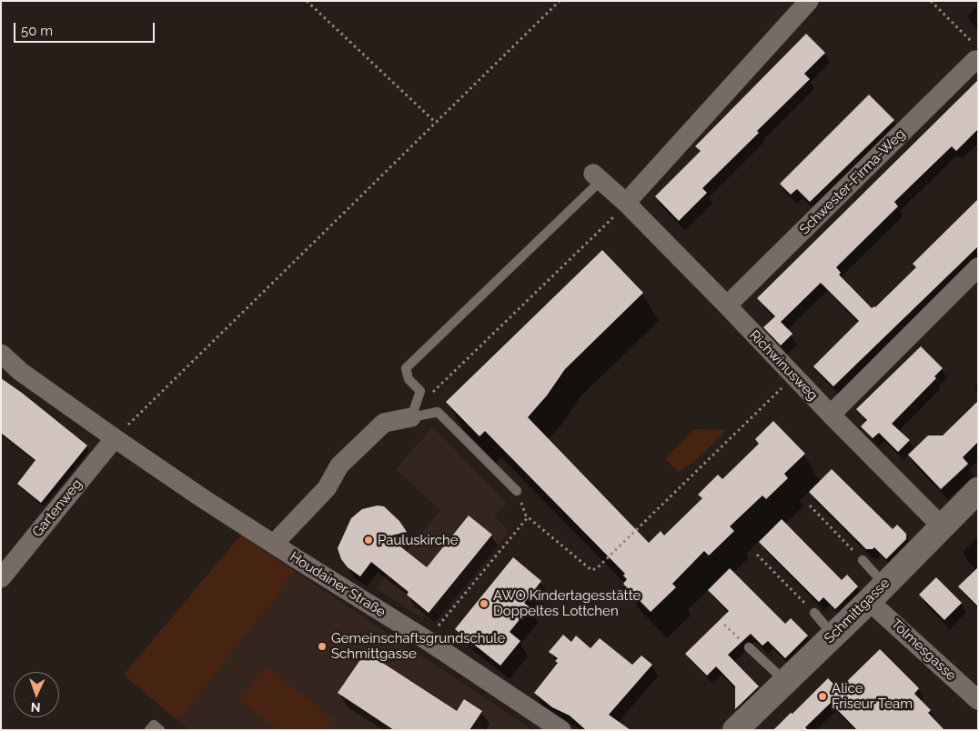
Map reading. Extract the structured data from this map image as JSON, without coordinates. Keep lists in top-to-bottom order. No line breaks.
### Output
{"streets":{"main road":["Schmittgasse"],"street":["Schwester-Firma-Weg","Richwinusweg","Gartenweg","Houdainer Straße","Tölmesgasse"]},"crossings":[["Schwester-Firma-Weg","Richwinusweg"],["Richwinusweg","Schmittgasse"],["Gartenweg","Houdainer Straße"],["Schmittgasse","Tölmesgasse"]],"places":["Pauluskirche","AWO Kindertagesstätte Doppeltes Lottchen","Gemeinschaftsgrundschule Schmittgasse","Alice Friseur Team"],"scale_bar":"50 m","north":"bottom"}
